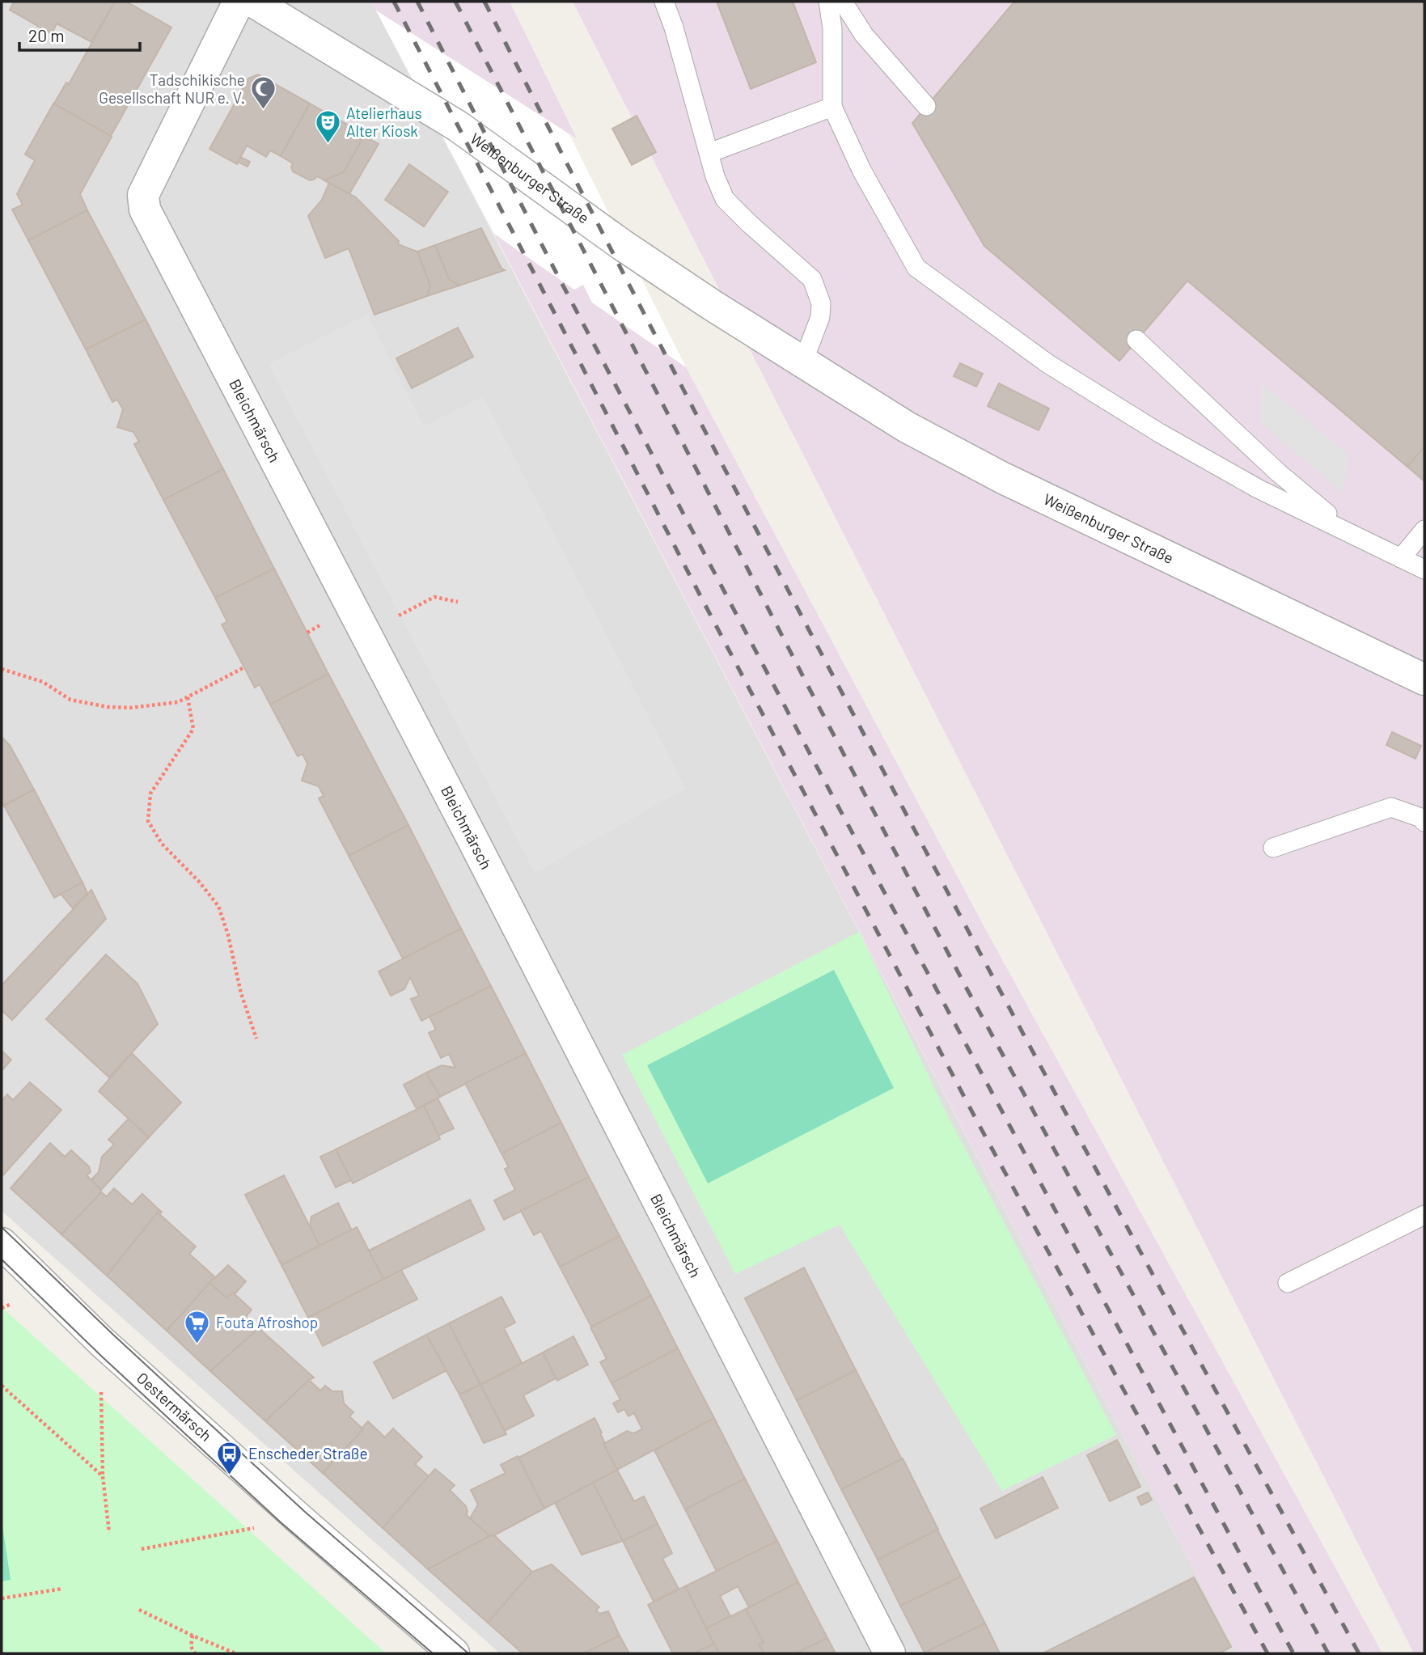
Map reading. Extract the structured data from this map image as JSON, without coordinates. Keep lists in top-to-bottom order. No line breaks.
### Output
{"streets":{"street":["Weißenburger Straße","Bleichmärsch","Oestermärsch"]},"places":{"mosque":["Tadschikische Gesellschaft NUR e. V."],"theatre":["Atelierhaus Alter Kiosk"],"supermarket":["Fouta Afroshop"],"bus stop":["Enscheder Straße"]},"scale_bar":"20 m"}
